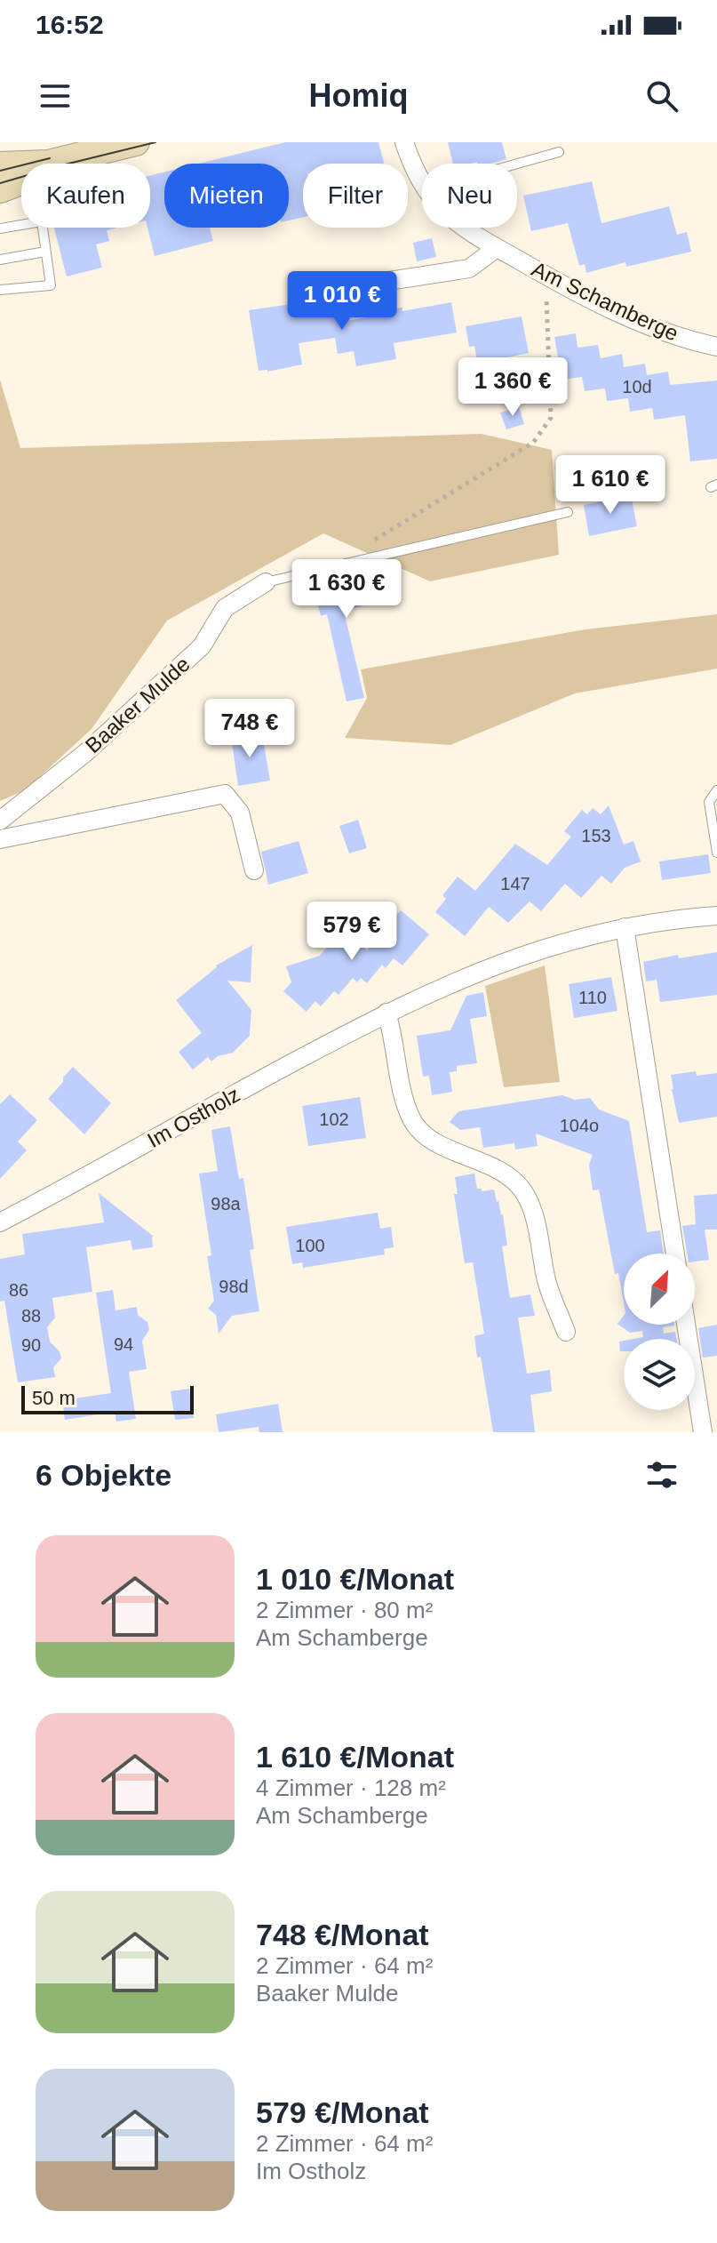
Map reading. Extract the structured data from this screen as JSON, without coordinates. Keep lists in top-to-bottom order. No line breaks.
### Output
{"streets":{"street":["Am Schamberge","Baaker Mulde","Im Ostholz"]},"house_numbers":["10d","153","147","110","102","104o","98a","100","98d","86","88","94","90"],"scale_bar":"50 m","north":"top right","page":{"status":"16:52","header":"Homiq","chip":["Kaufen","Mieten","Filter","Neu"],"price":["1 010 €","1 360 €","1 610 €","1 630 €","748 €","579 €"],"scale":"50 m","heading":"6 Objekte","list":[{"name":"1 010 €/Monat","note":"2 Zimmer · 80 m² · Am Schamberge"},{"name":"1 610 €/Monat","note":"4 Zimmer · 128 m² · Am Schamberge"},{"name":"748 €/Monat","note":"2 Zimmer · 64 m² · Baaker Mulde"},{"name":"579 €/Monat","note":"2 Zimmer · 64 m² · Im Ostholz"}]}}
